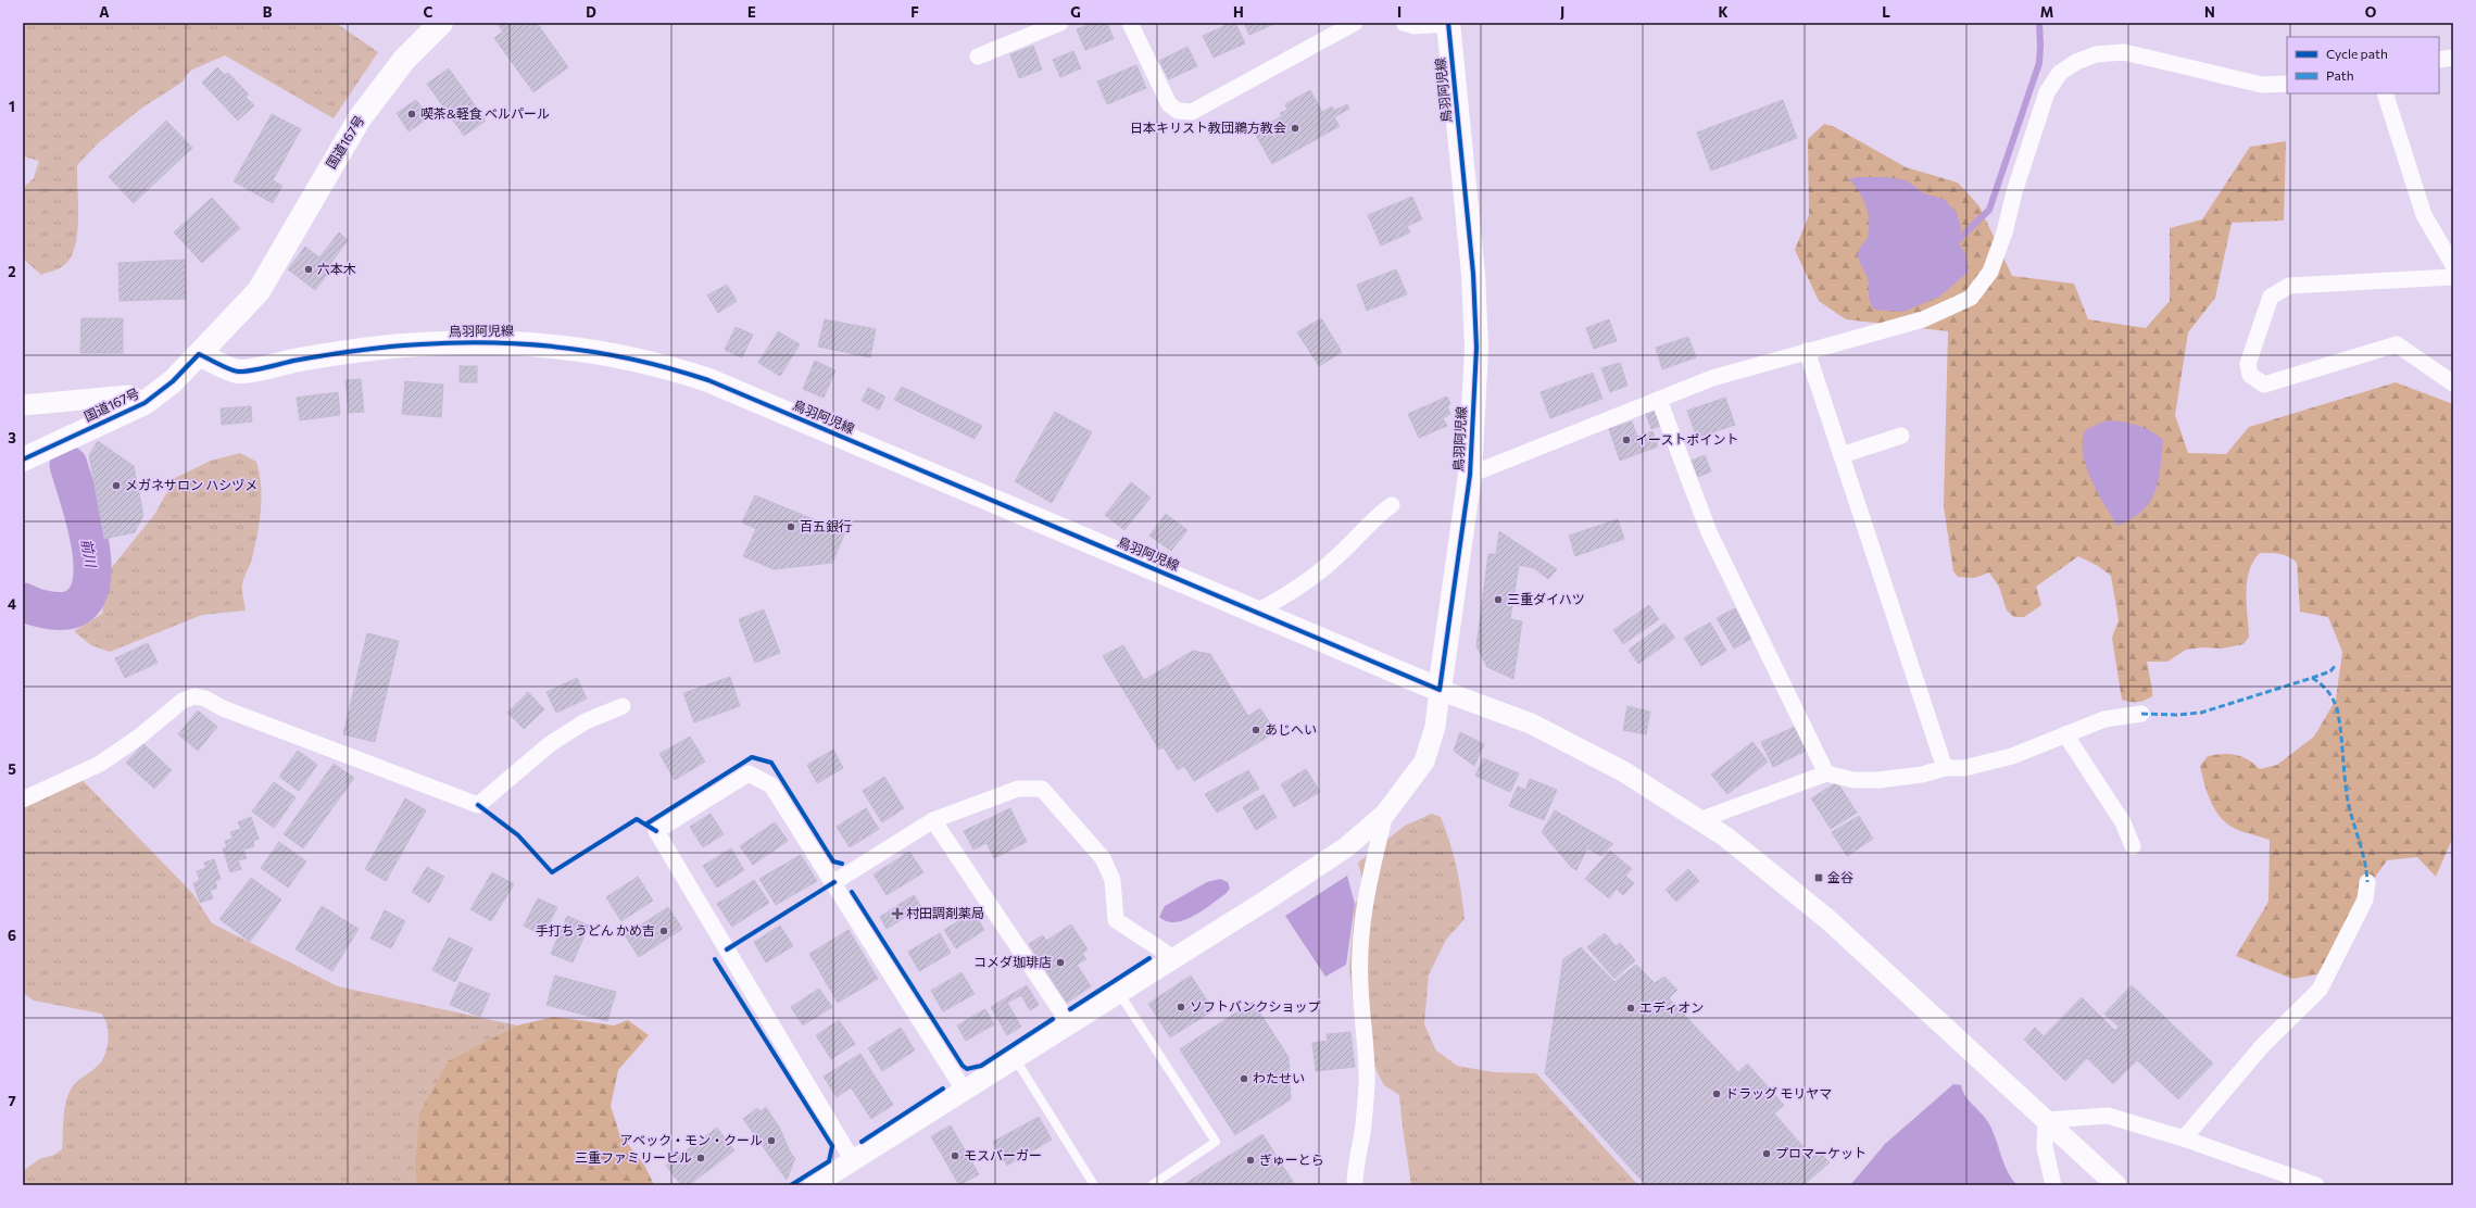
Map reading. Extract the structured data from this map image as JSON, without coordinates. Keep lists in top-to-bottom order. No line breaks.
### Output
{"streets":{"main road":["鳥羽阿児線","国道167号"]},"crossings":[["鳥羽阿児線","国道167号"]],"water":["前川"],"places":{"other":["喫茶&軽食 ベルパール","日本キリスト教団鵜方教会","六本木","イーストポイント","メガネサロン ハシヅメ","百五銀行","三重ダイハツ","あじへい","手打ちうどん かめ吉","コメダ珈琲店","ソフトバンクショップ","エディオン","わたせい","ドラッグ モリヤマ","アベック・モン・クール","プロマーケット","モスバーガー","三重ファミリービル","ぎゅーとら"],"transit":["金谷"],"health":["村田調剤薬局"]},"legend":["Cycle path","Path"],"grid":{"columns":["A","B","C","D","E","F","G","H","I","J","K","L","M","N","O"],"rows":["1","2","3","4","5","6","7"]}}
